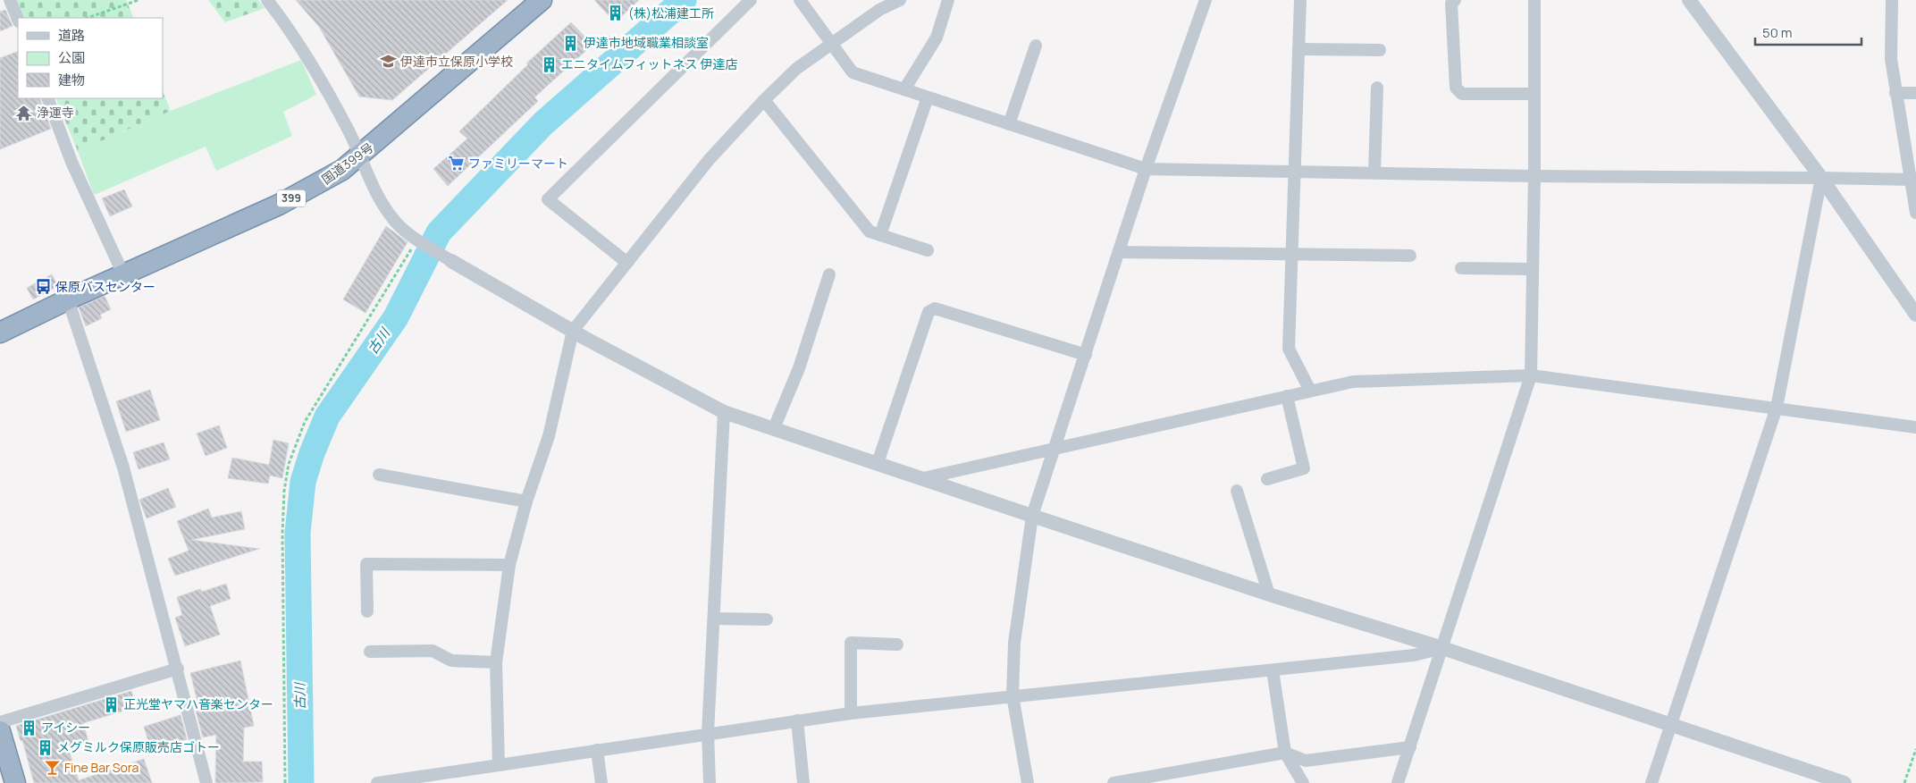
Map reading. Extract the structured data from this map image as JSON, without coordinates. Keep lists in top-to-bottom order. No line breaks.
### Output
{"streets":{"highway":["国道399号","399"]},"water":["古川"],"places":{"building":["(株)松浦建工所","伊達市地域職業相談室","エニタイムフィットネス 伊達店","正光堂ヤマハ音楽センター","アイシー","メグミルク保原販売店ゴトー"],"school or university":["伊達市立保原小学校"],"temple":["浄運寺"],"supermarket":["ファミリーマート"],"bus stop":["保原バスセンター"],"bar":["Fine Bar Sora"]},"legend":["道路","公園","建物"],"scale_bar":"50 m"}
